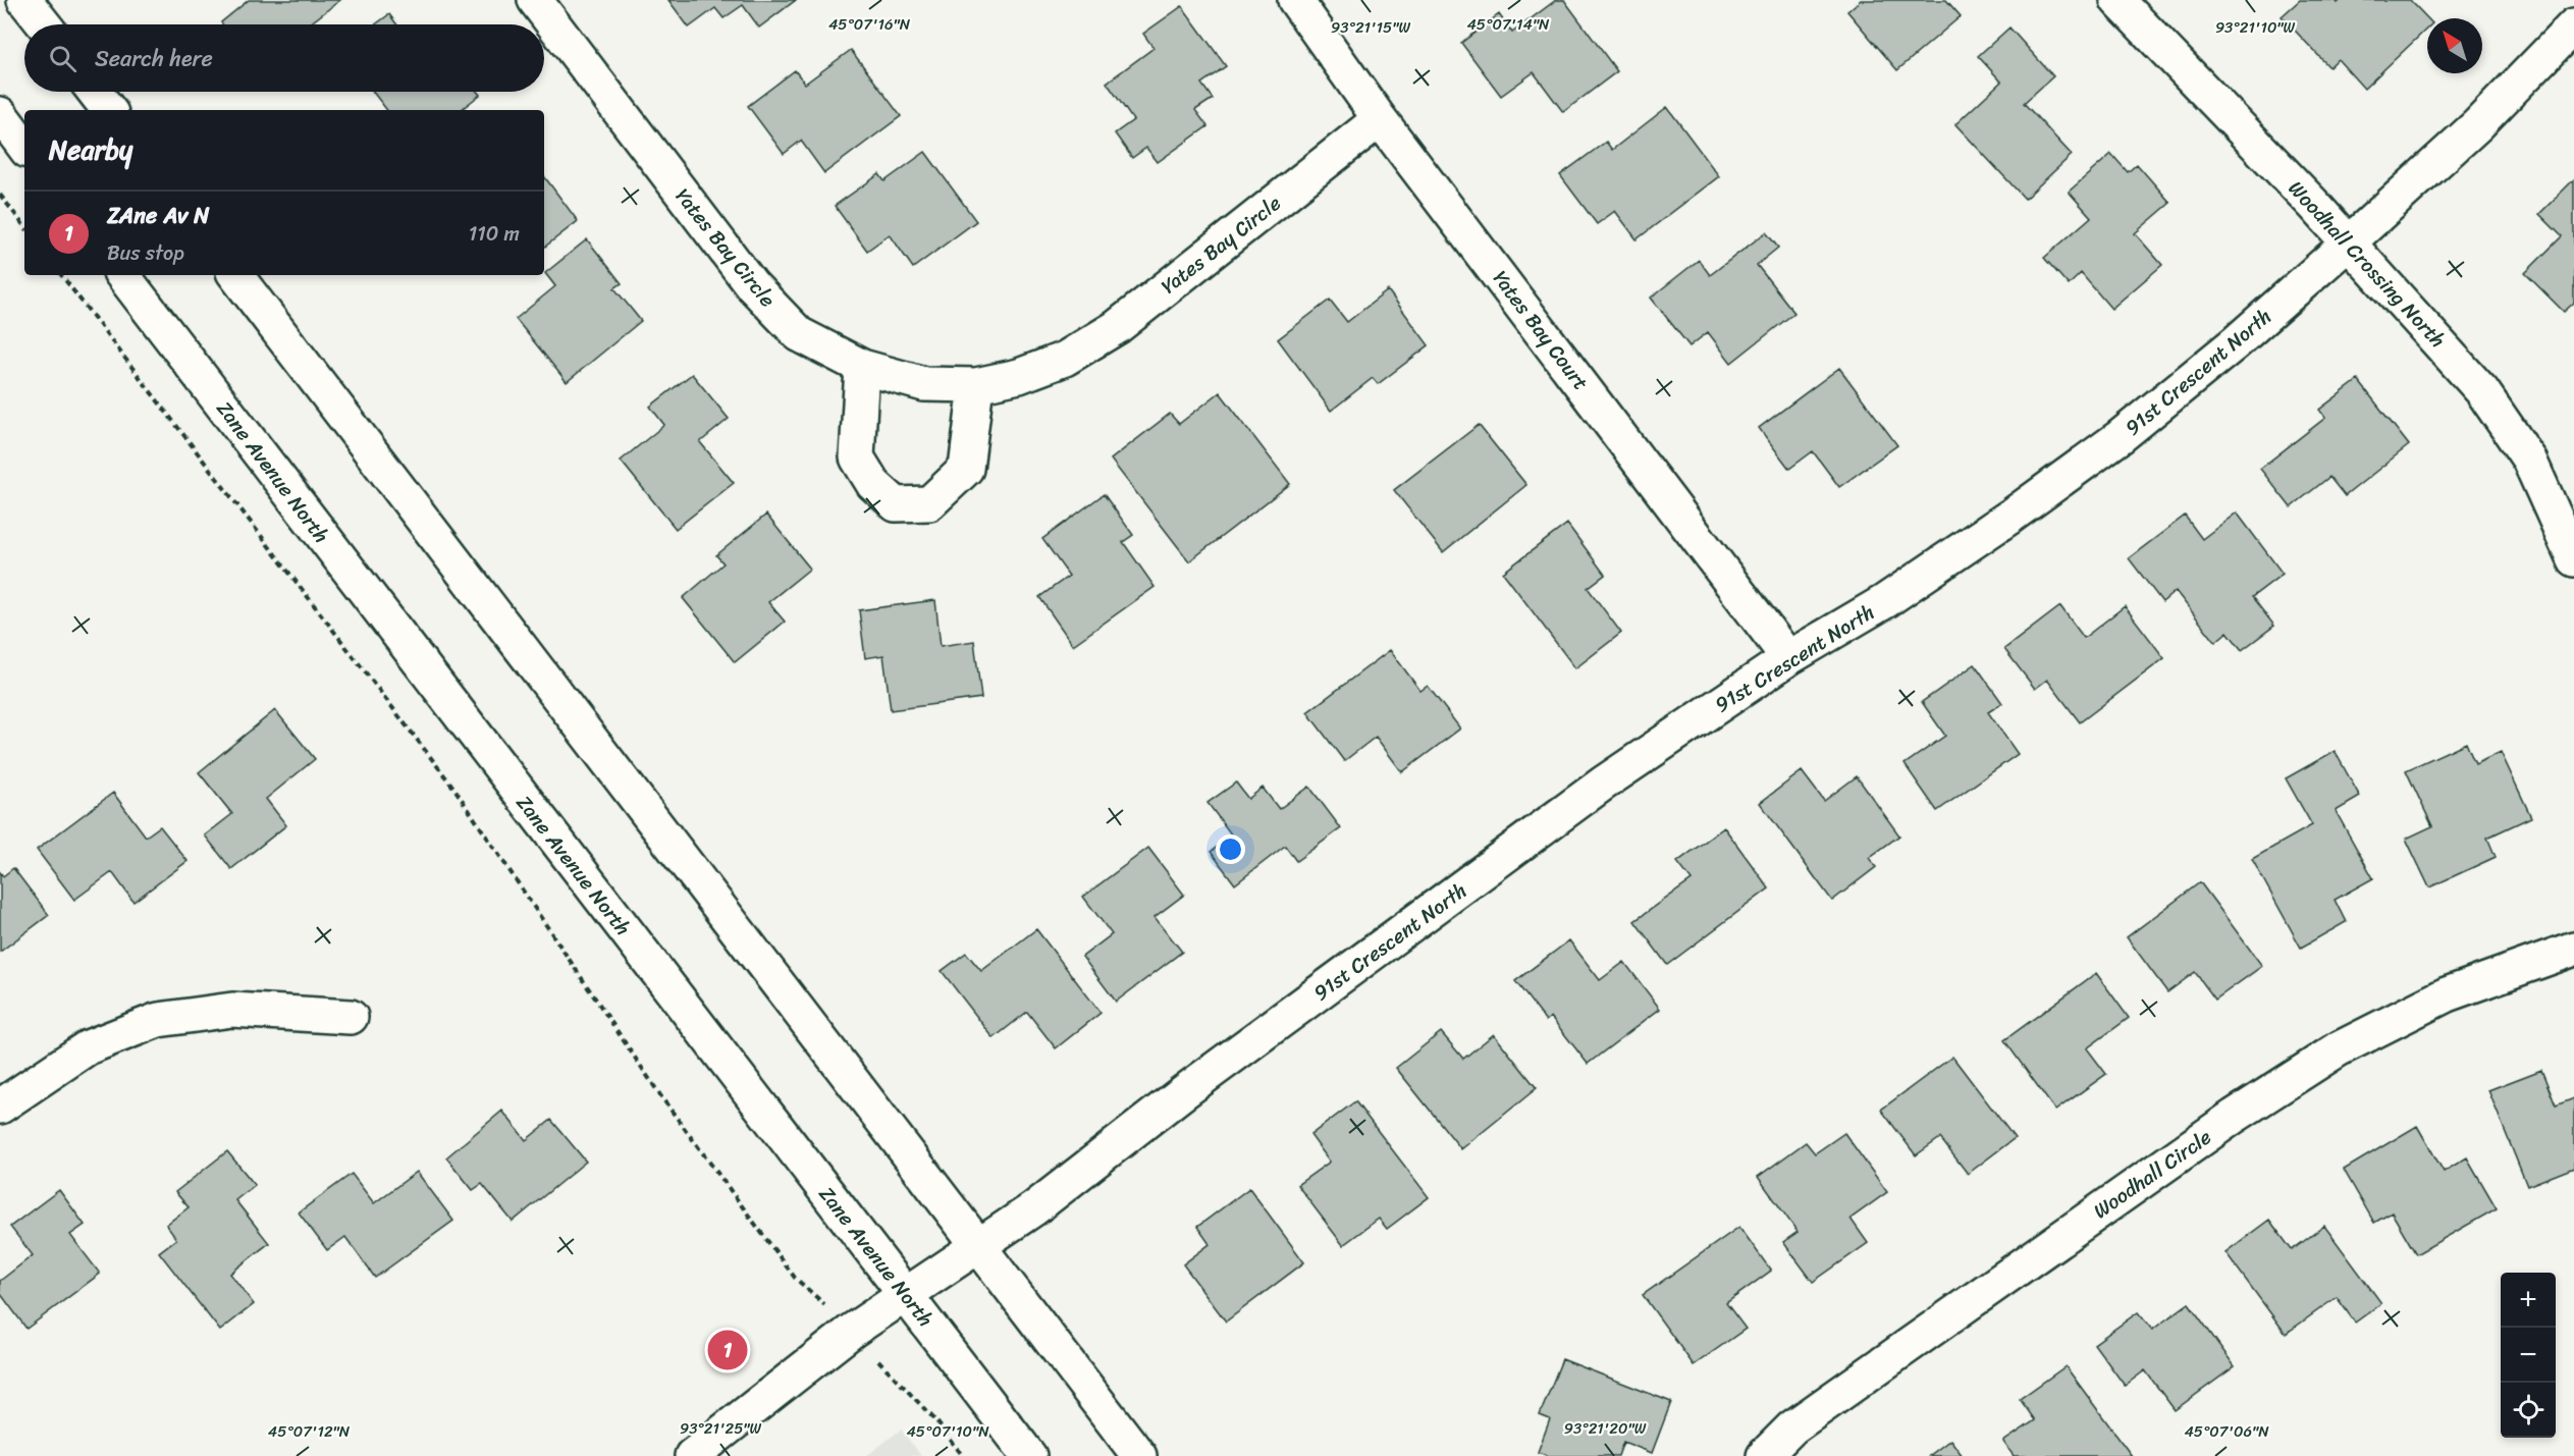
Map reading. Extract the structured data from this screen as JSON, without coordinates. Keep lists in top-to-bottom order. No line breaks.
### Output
{"streets":{"street":["Yates Bay Circle","Woodhall Crossing North","Yates Bay Court","91st Crescent North","Zane Avenue North","Woodhall Circle"]},"crossings":[["Yates Bay Circle","Yates Bay Court"],["Woodhall Crossing North","91st Crescent North"],["Yates Bay Court","91st Crescent North"],["91st Crescent North","Zane Avenue North"]],"north":"top left","page":{"search":"Search here","heading":"Nearby","list":[{"mark":"1","name":"ZAne Av N","note":"Bus stop","value":"110 m"}],"map_buttons":["+","−"],"pins":"1"},"coordinates":["45°07'16\"N","45°07'14\"N","93°21'15\"W","93°21'10\"W","93°21'25\"W","93°21'20\"W","45°07'12\"N","45°07'10\"N","45°07'06\"N"]}
